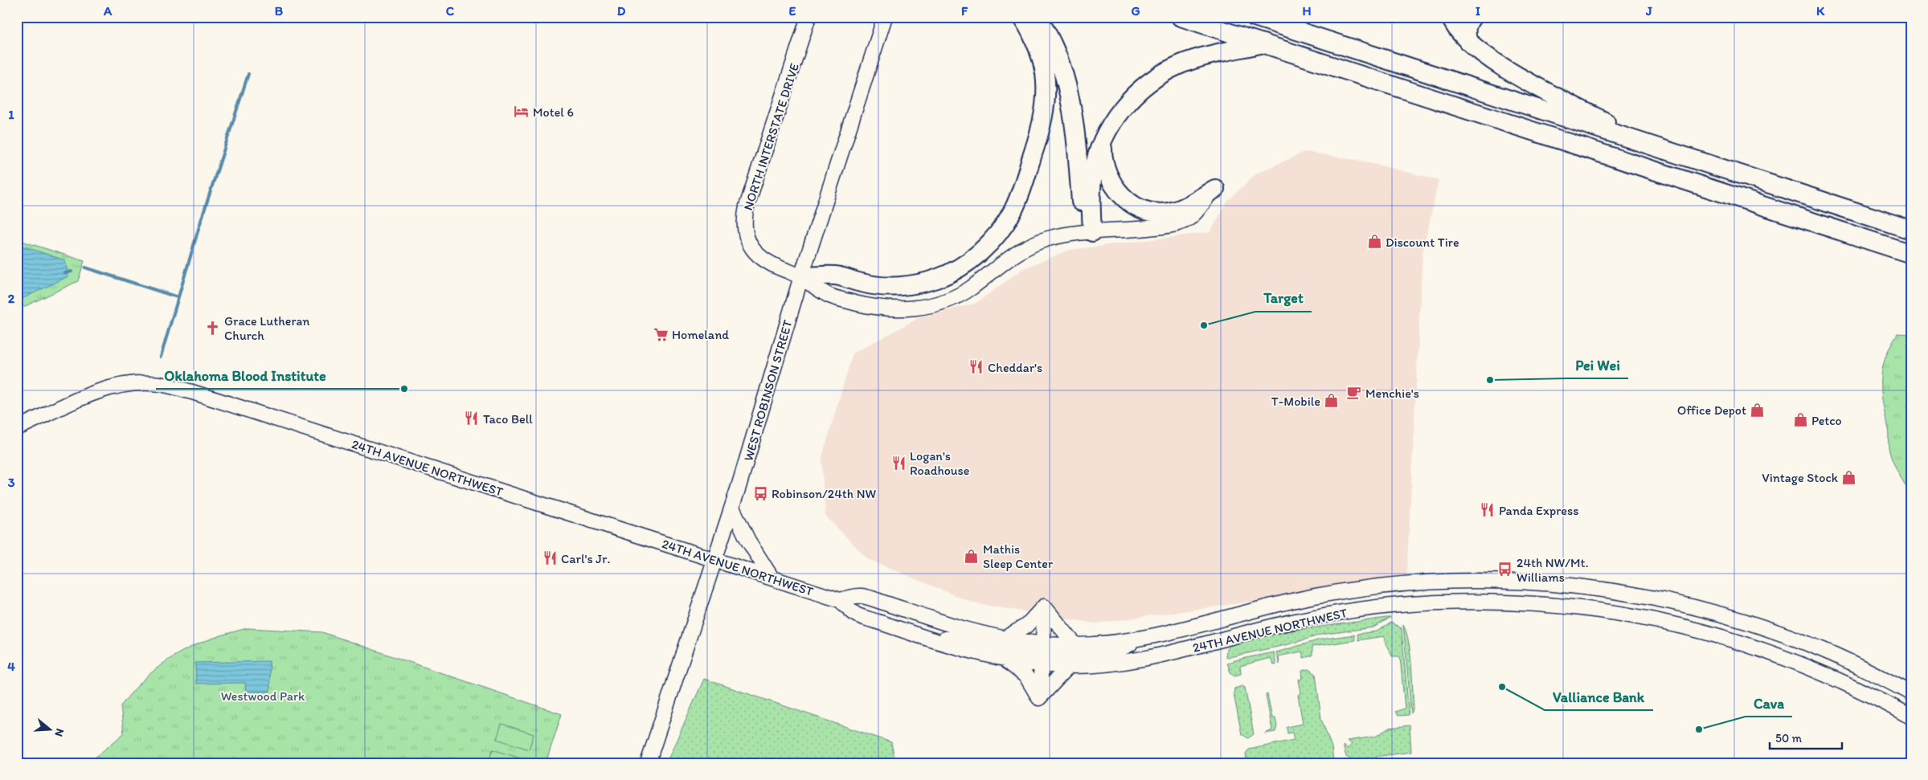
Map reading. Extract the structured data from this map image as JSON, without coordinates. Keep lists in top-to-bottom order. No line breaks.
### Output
{"streets":{"main road":["NORTH INTERSTATE DRIVE","WEST ROBINSON STREET","24TH AVENUE NORTHWEST"]},"crossings":[["NORTH INTERSTATE DRIVE","WEST ROBINSON STREET"],["WEST ROBINSON STREET","24TH AVENUE NORTHWEST"]],"parks":["Westwood Park"],"places":{"hotel":["Motel 6"],"shop":["Discount Tire","T-Mobile","Office Depot","Petco","Vintage Stock","Mathis Sleep Center"],"other":["Target","Pei Wei","Oklahoma Blood Institute","Valliance Bank","Cava"],"church":["Grace Lutheran Church"],"supermarket":["Homeland"],"restaurant":["Cheddar's","Taco Bell","Logan's Roadhouse","Panda Express","Carl's Jr."],"cafe":["Menchie's"],"bus stop":["Robinson/24th NW","24th NW/Mt. Williams"]},"scale_bar":"50 m","north":"right","grid":{"columns":["A","B","C","D","E","F","G","H","I","J","K"],"rows":["1","2","3","4"]}}
